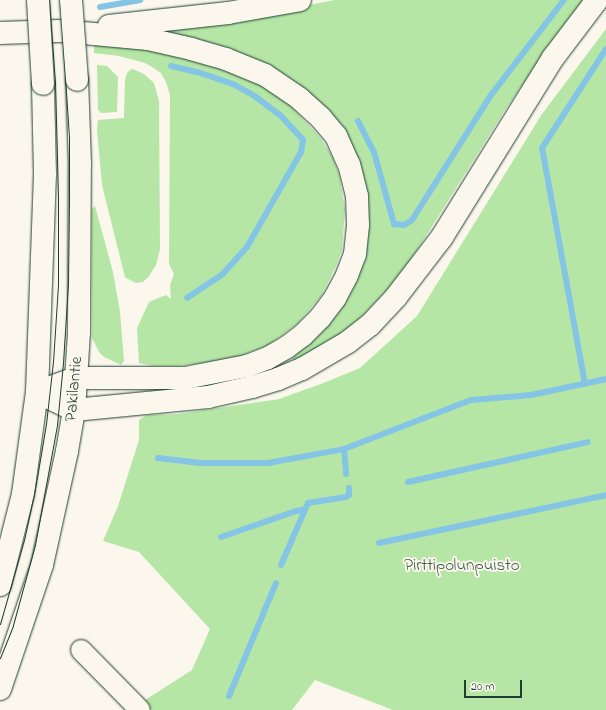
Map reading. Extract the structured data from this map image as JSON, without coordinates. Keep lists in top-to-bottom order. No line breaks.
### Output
{"streets":{"main road":["Pakilantie"]},"parks":["Pirttipolunpuisto"],"scale_bar":"20 m"}
